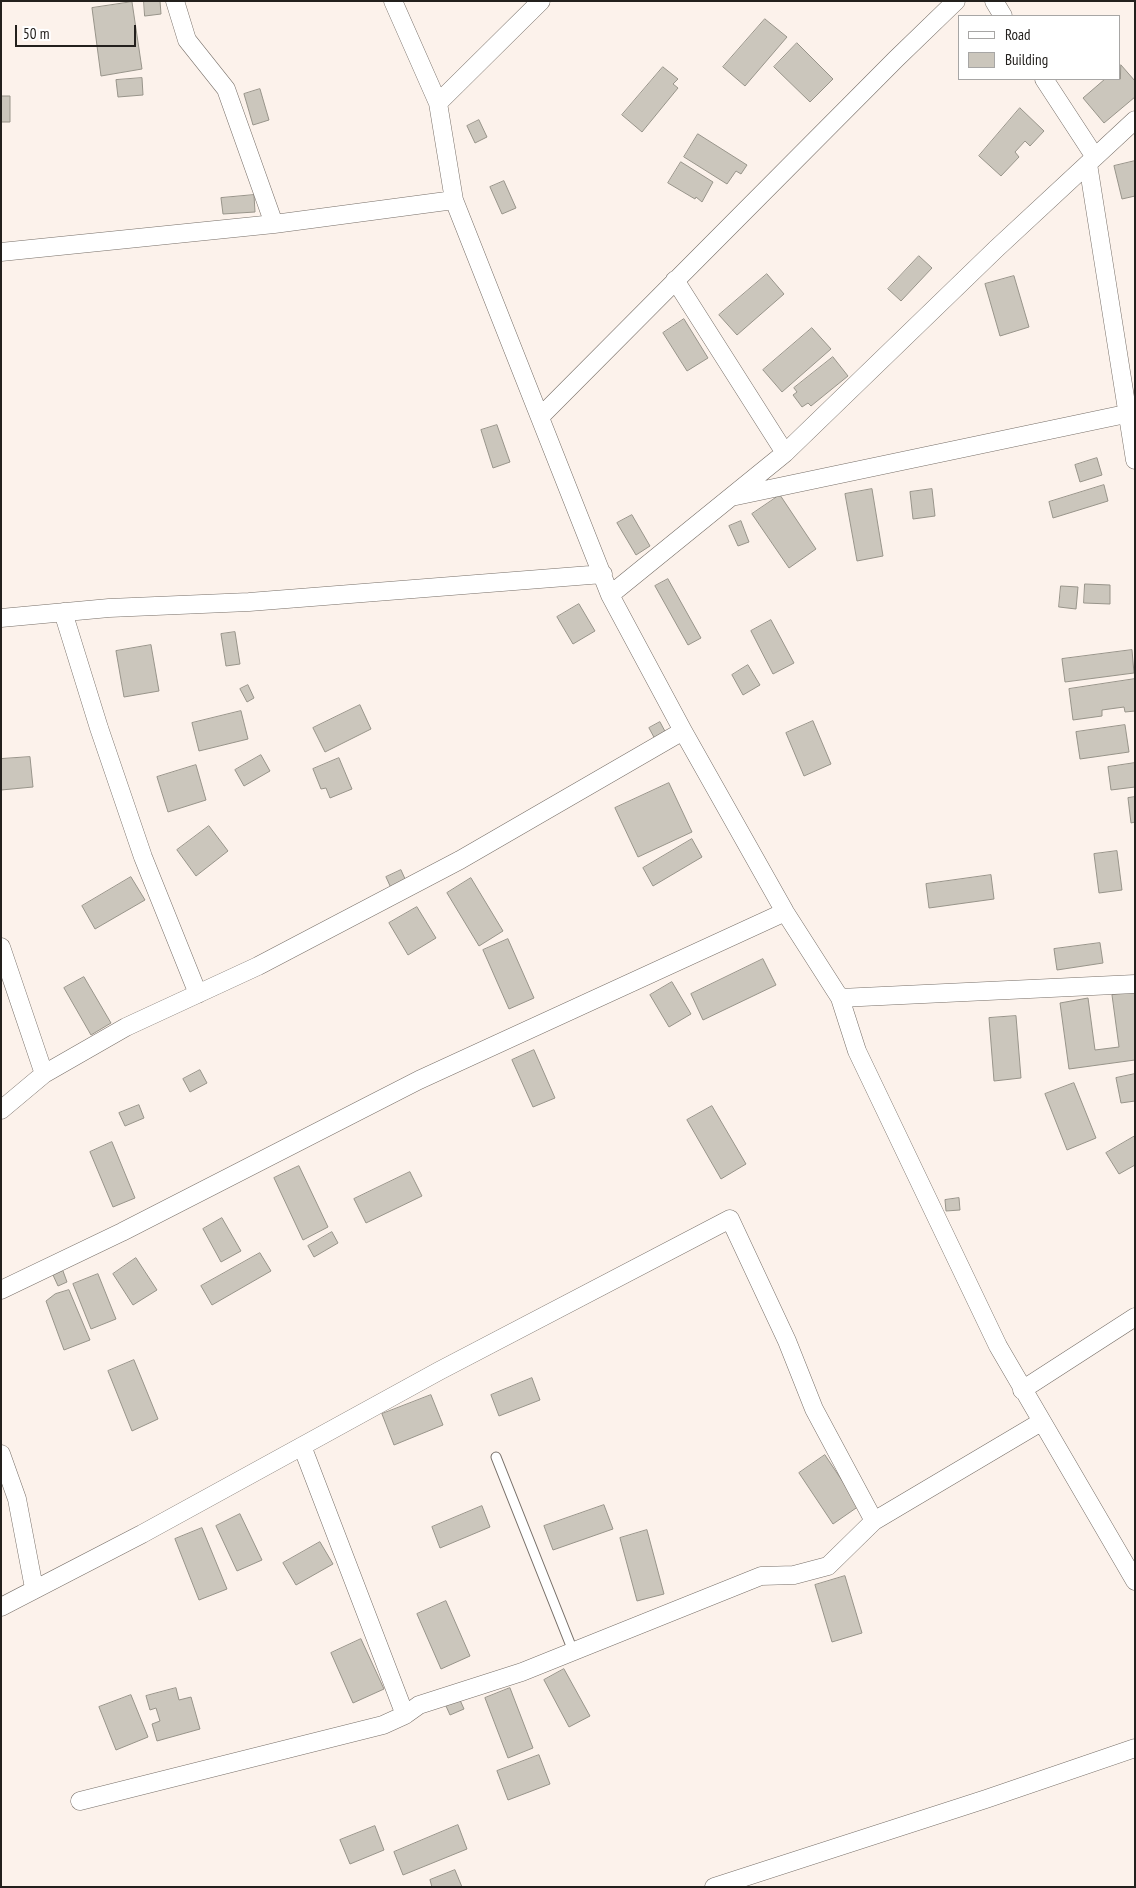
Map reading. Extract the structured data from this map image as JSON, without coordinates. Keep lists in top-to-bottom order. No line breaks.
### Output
{"legend":["Road","Building"],"scale_bar":"50 m"}
